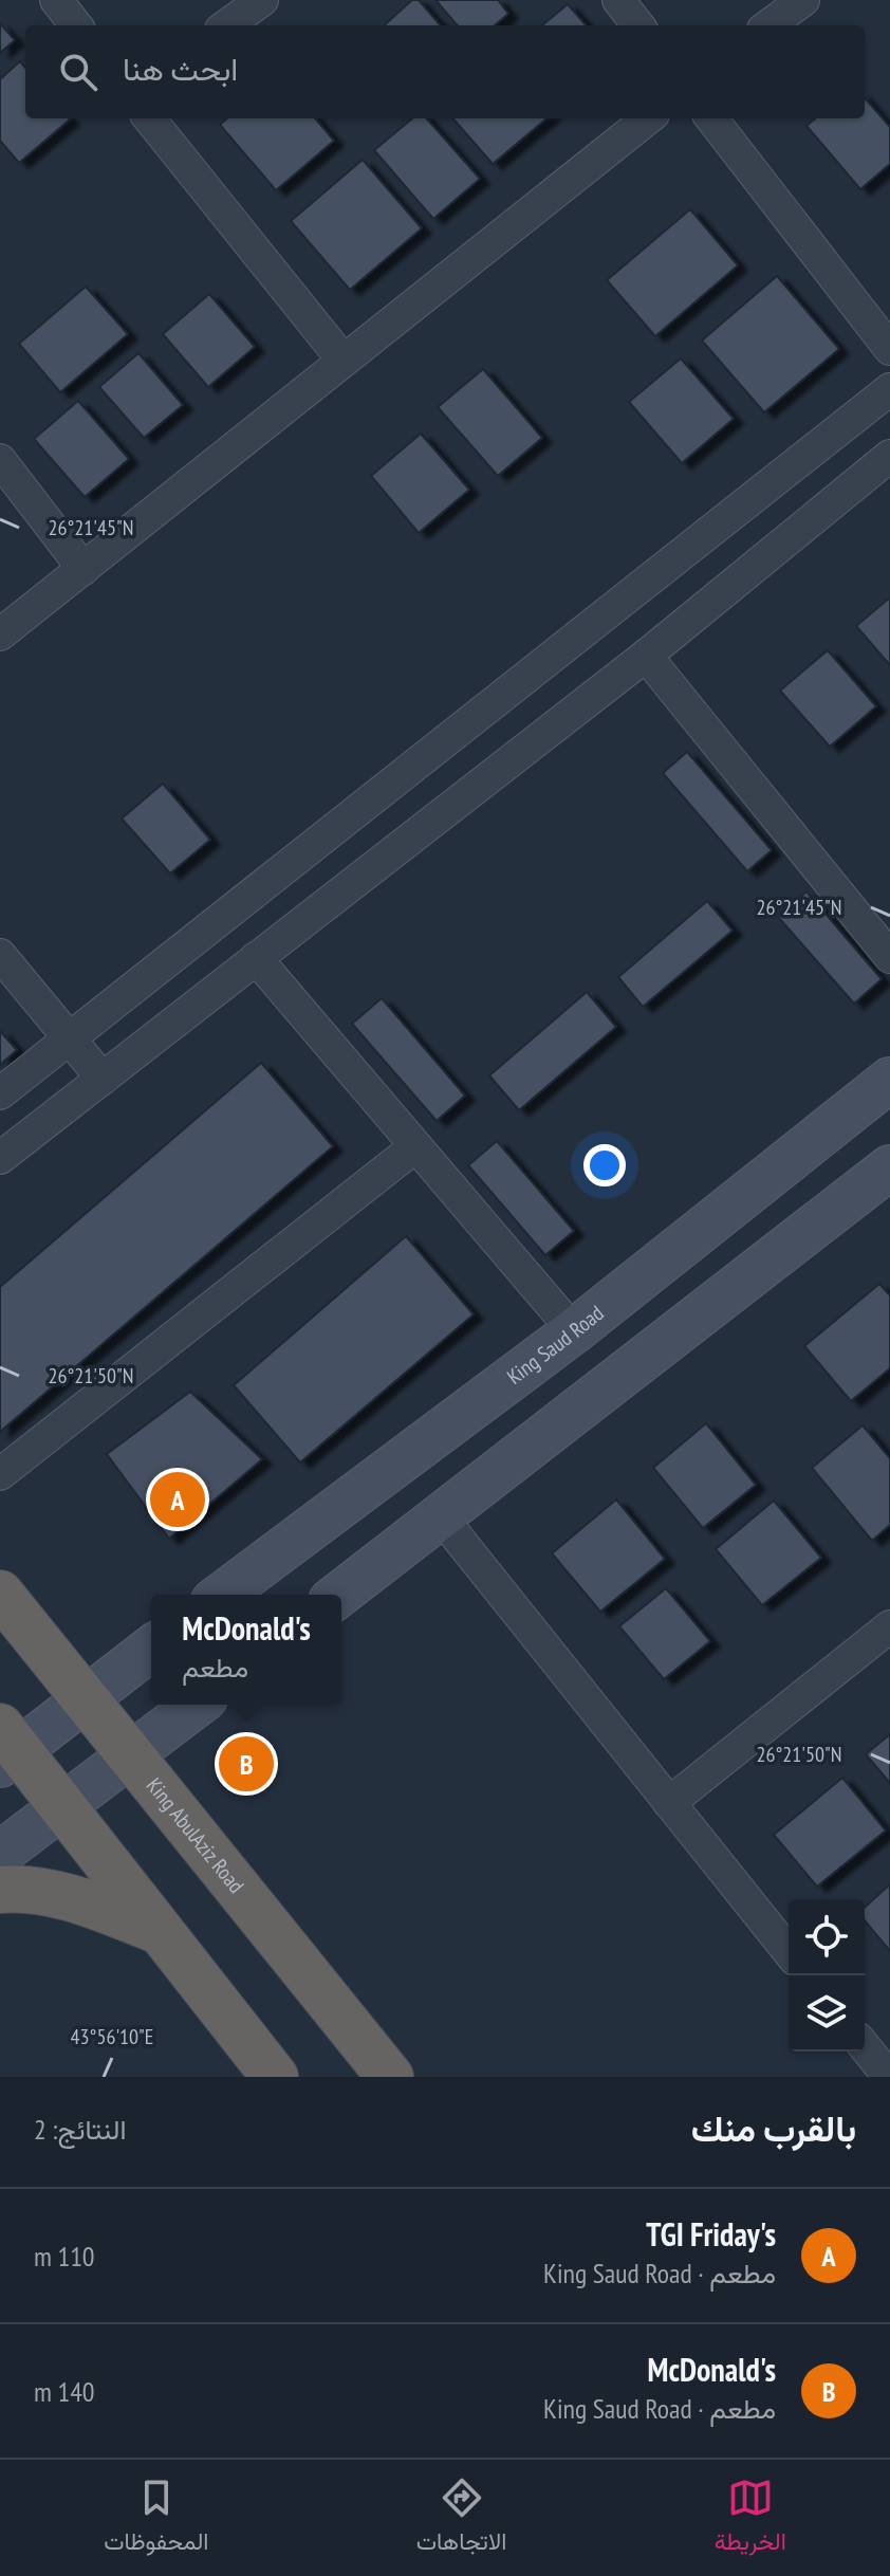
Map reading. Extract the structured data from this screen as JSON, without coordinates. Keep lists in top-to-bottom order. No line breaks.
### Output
{"streets":{"highway":["King AbulAziz Road"],"main road":["King Saud Road"]},"page":{"search":"ابحث هنا","pins":["A","B"],"popup":["McDonald's","مطعم"],"heading":["بالقرب منك","النتائج: 2"],"list":[{"mark":"A","name":"TGI Friday's","note":"مطعم · King Saud Road","value":"110 m"},{"mark":"B","name":"McDonald's","note":"مطعم · King Saud Road","value":"140 m"}],"nav":["الخريطة","الاتجاهات","المحفوظات"]},"coordinates":["26°21'45\"N","26°21'50\"N","43°56'10\"E"]}
